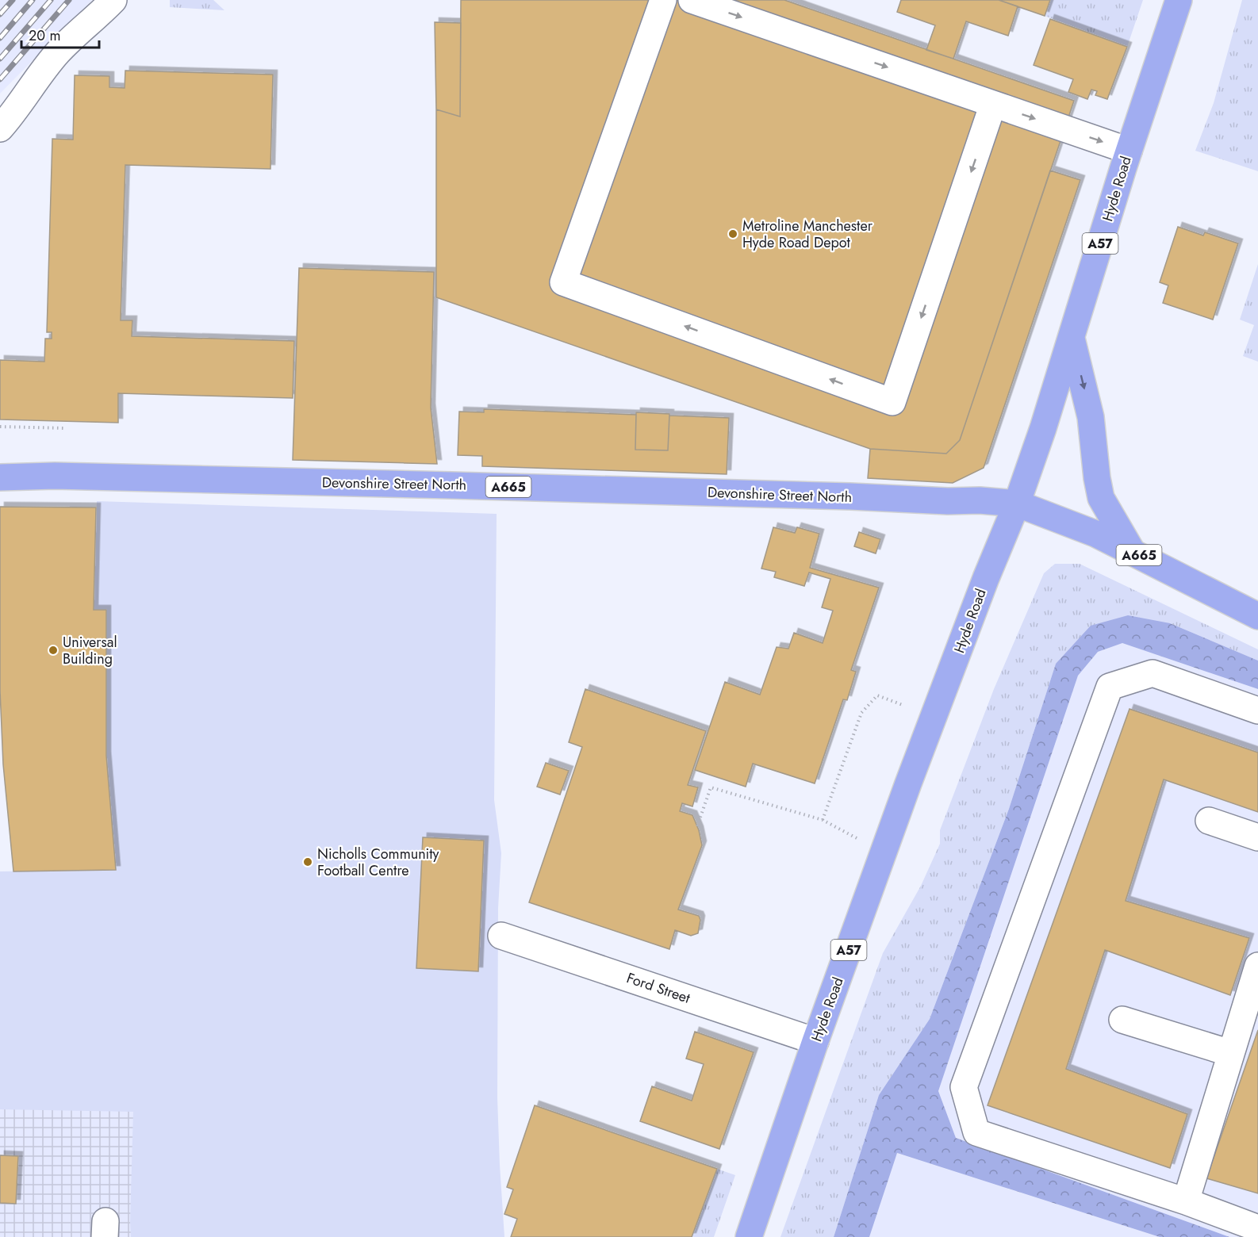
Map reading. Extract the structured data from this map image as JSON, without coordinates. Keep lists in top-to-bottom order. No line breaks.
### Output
{"streets":{"highway":["Hyde Road","A57","Devonshire Street North","A665"],"street":["Ford Street"]},"crossings":[["Hyde Road","Devonshire Street North"],["Hyde Road","A665"],["Hyde Road","Ford Street"],["Devonshire Street North","A665"]],"places":["Metroline Manchester Hyde Road Depot","Universal Building","Nicholls Community Football Centre"],"scale_bar":"20 m"}
